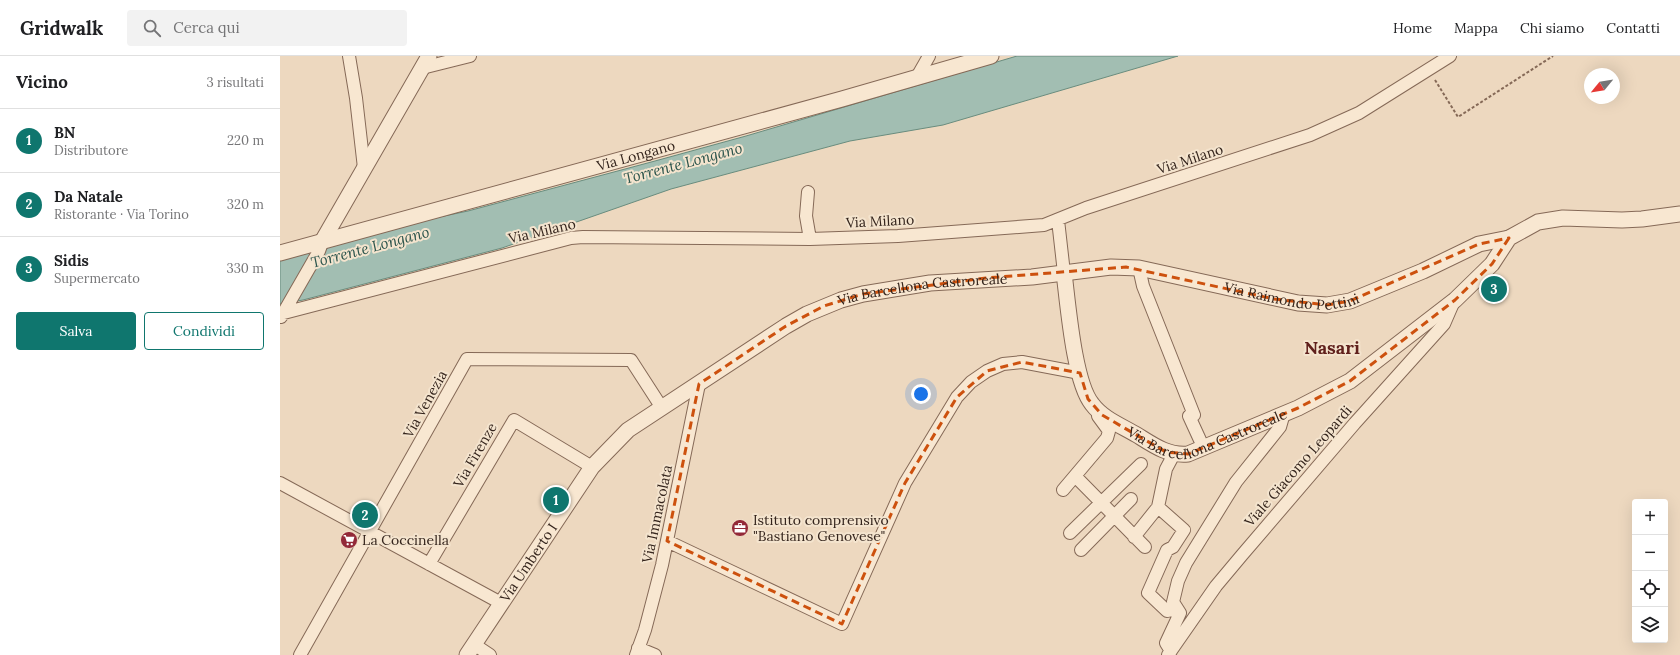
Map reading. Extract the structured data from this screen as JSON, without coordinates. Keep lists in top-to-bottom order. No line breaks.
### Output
{"streets":{"street":["Via Longano","Via Milano","Via Barcellona Castroreale","Via Raimondo Pettini","Via Venezia","Via Firenze","Viale Giacomo Leopardi","Via Immacolata","Via Umberto I"]},"crossings":[["Via Barcellona Castroreale","Via Raimondo Pettini"],["Via Barcellona Castroreale","Viale Giacomo Leopardi"],["Via Barcellona Castroreale","Via Immacolata"],["Via Barcellona Castroreale","Via Umberto I"],["Via Venezia","Via Umberto I"],["Via Firenze","Via Umberto I"],["Via Immacolata","Via Umberto I"]],"districts":["Nasari"],"water":["Torrente Longano"],"places":{"office":["Istituto comprensivo \"Bastiano Genovese\""],"supermarket":["La Coccinella"]},"north":"bottom left","page":{"header":"Gridwalk","search":"Cerca qui","nav":["Home","Mappa","Chi siamo","Contatti"],"heading":["Vicino","3 risultati"],"list":[{"mark":"1","name":"BN","note":"Distributore","value":"220 m"},{"mark":"2","name":"Da Natale","note":"Ristorante · Via Torino","value":"320 m"},{"mark":"3","name":"Sidis","note":"Supermercato","value":"330 m"}],"pins":["3","1","2"],"buttons":["Salva","Condividi"],"map_buttons":["+","−"]}}
